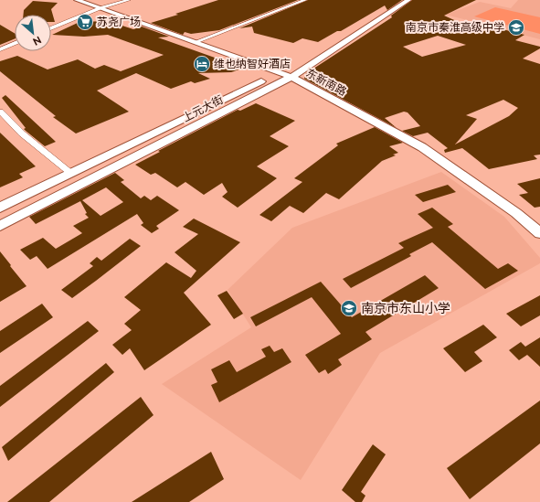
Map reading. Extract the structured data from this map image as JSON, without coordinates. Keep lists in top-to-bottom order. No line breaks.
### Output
{"streets":{"main road":["东新南路","上元大街"]},"crossings":[["东新南路","上元大街"]],"places":{"supermarket":["苏尧广场"],"school or university":["南京市秦淮高级中学","南京市东山小学"],"hotel":["维也纳智好酒店"]},"north":"bottom right"}
